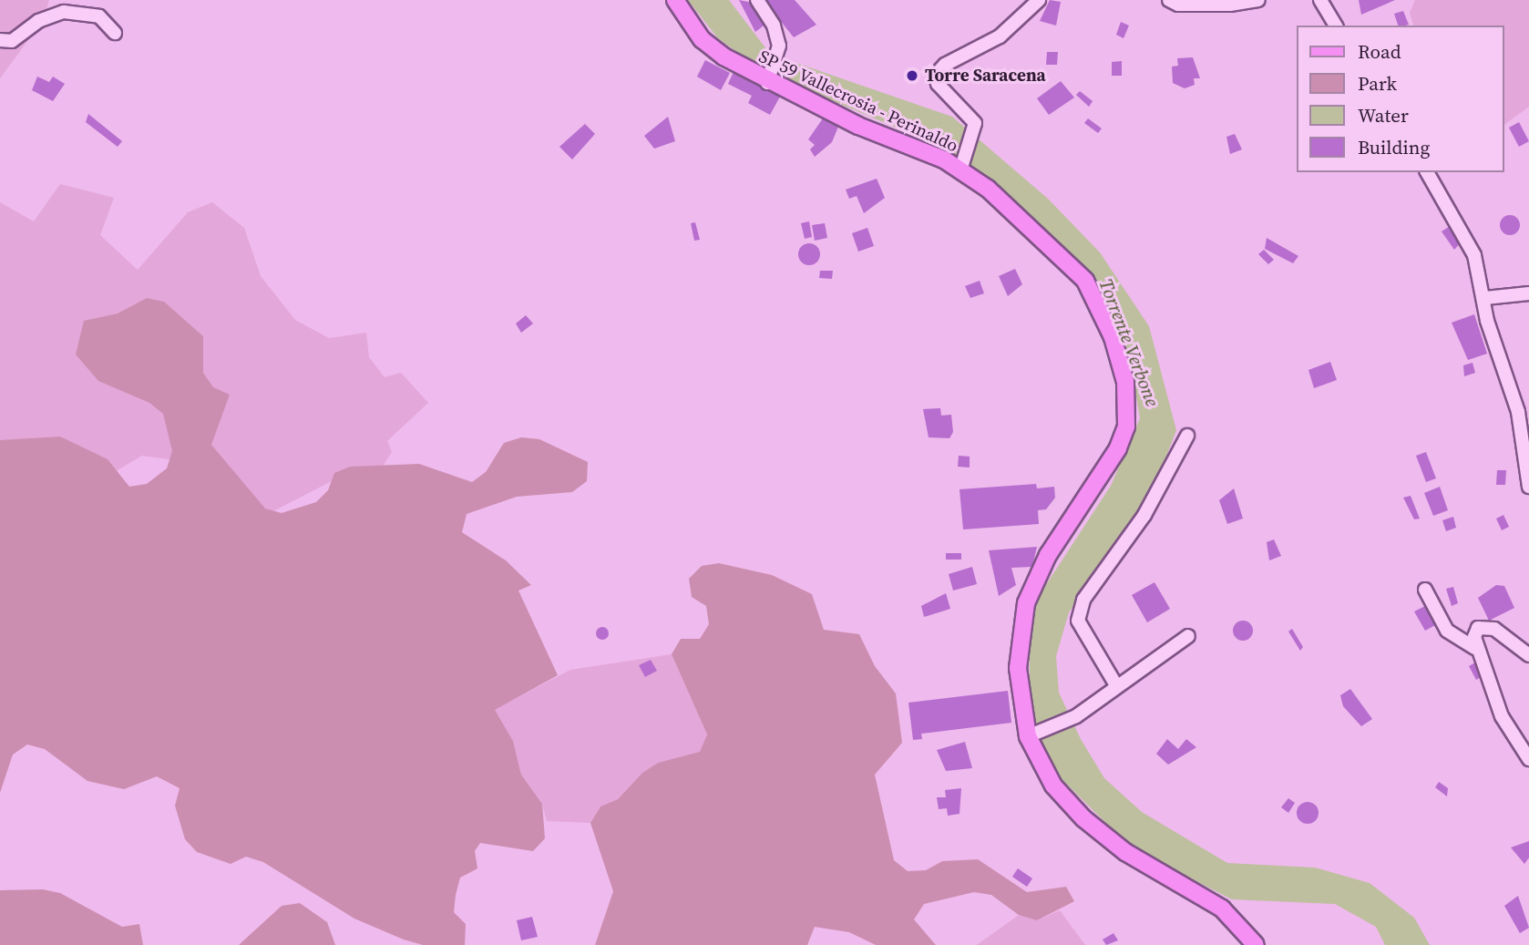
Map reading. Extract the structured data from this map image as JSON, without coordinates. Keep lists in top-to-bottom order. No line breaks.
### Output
{"streets":{"main road":["SP 59 Vallecrosia - Perinaldo"]},"water":["Torrente Verbone"],"places":["Torre Saracena"],"legend":["Road","Park","Water","Building"]}
